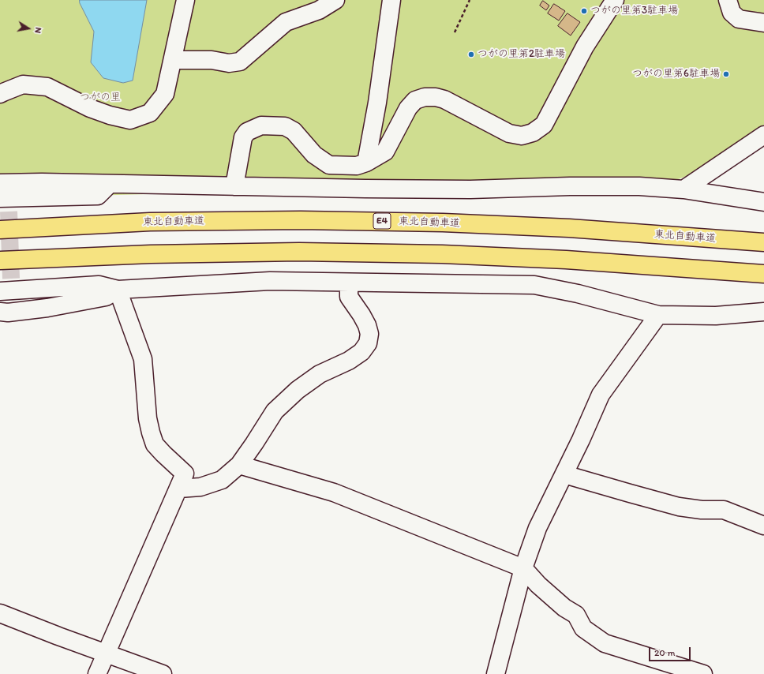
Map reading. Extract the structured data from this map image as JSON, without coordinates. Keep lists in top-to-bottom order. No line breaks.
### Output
{"streets":{"highway":["E4","東北自動車道"]},"parks":["つがの里"],"places":["つがの里第3駐車場","つがの里第2駐車場","つがの里第6駐車場"],"scale_bar":"20 m","north":"right"}
